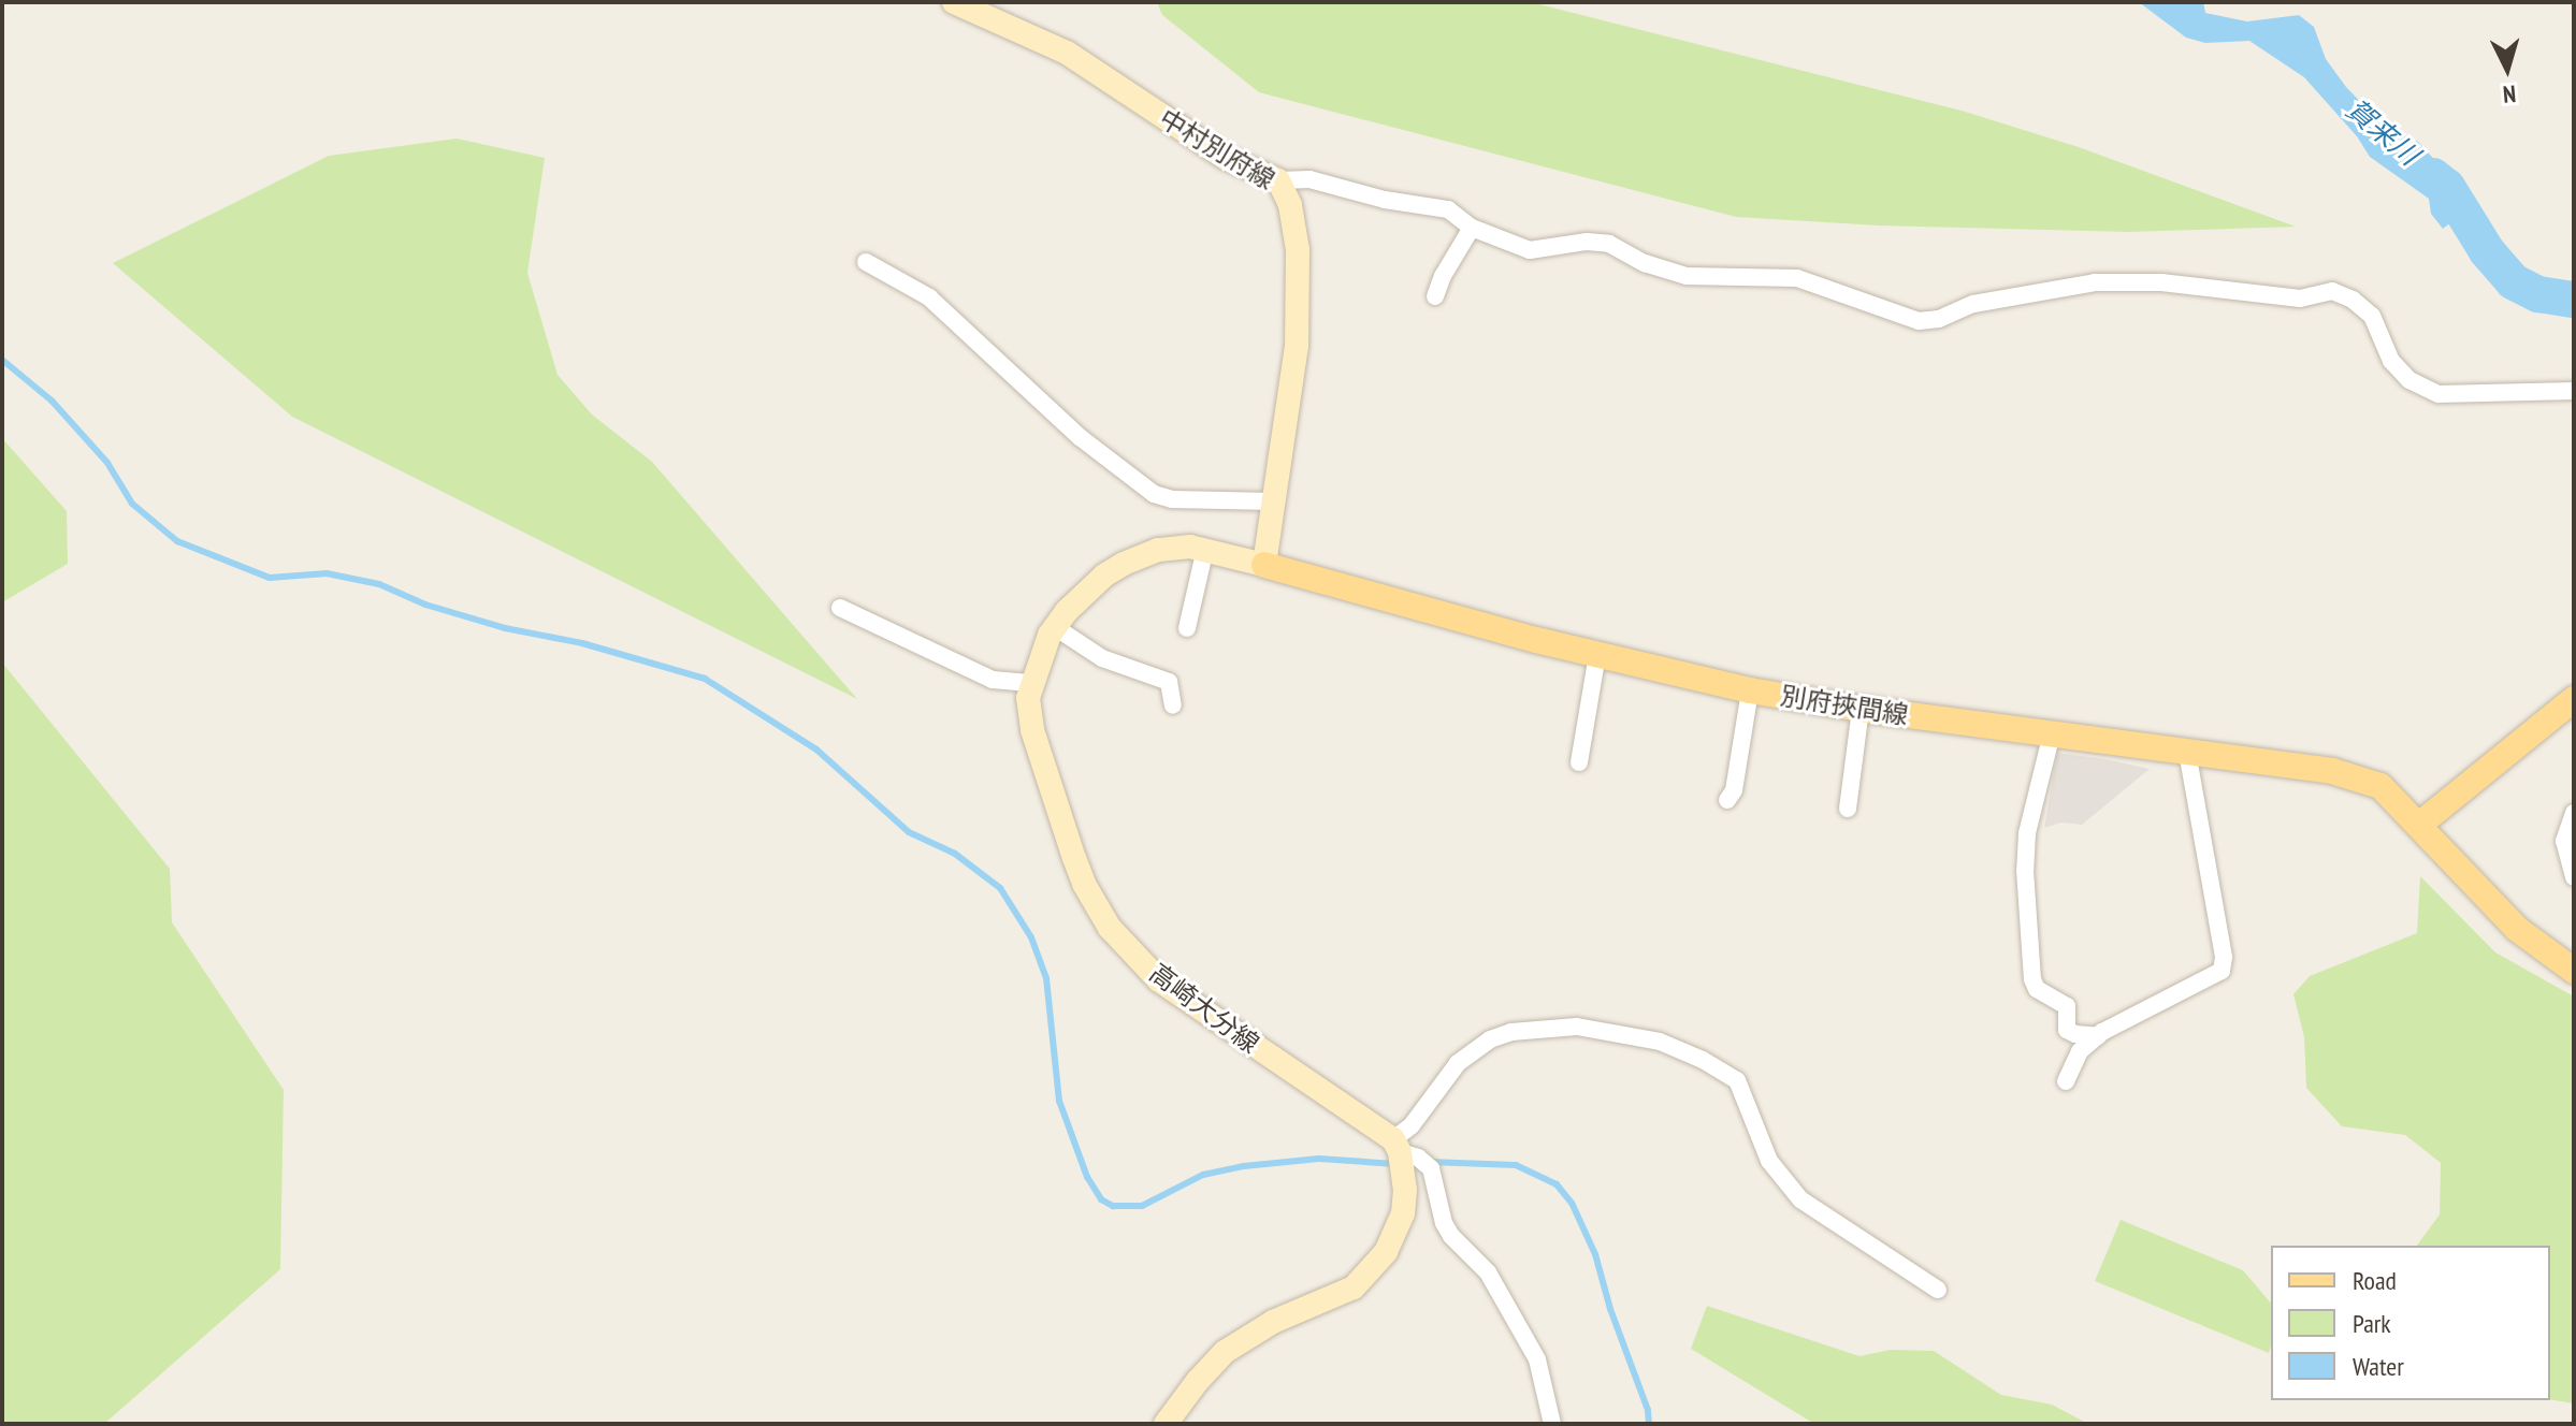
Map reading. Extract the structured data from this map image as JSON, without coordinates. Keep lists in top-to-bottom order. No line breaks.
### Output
{"streets":{"main road":["中村別府線","別府挾間線","高崎大分線"]},"crossings":[["中村別府線","別府挾間線"],["中村別府線","高崎大分線"],["別府挾間線","高崎大分線"]],"water":["賀来川"],"legend":["Road","Park","Water"],"north":"bottom"}
